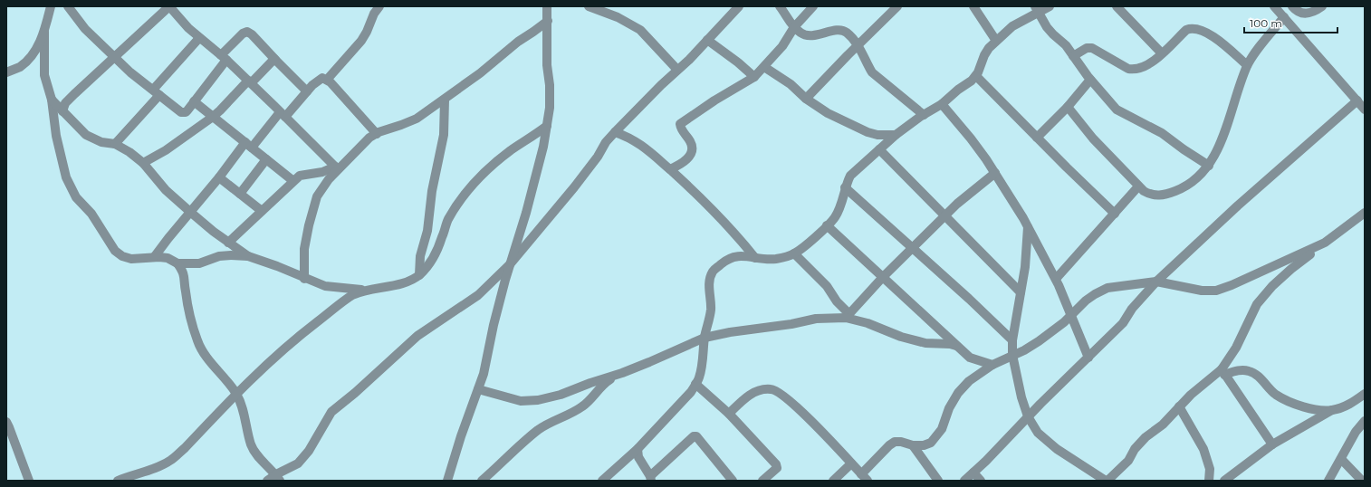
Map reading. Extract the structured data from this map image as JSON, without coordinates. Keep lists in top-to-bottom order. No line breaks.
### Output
{"scale_bar":"100 m"}
